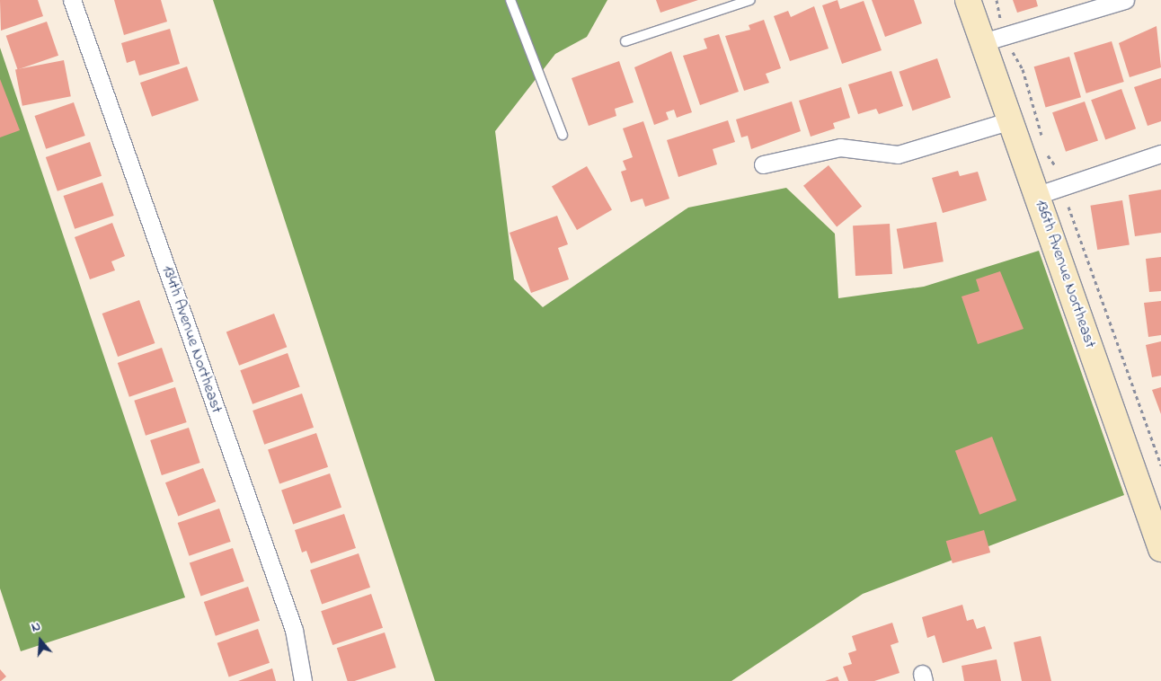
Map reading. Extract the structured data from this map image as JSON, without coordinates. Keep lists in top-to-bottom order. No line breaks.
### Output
{"streets":{"street":["136th Avenue Northeast","134th Avenue Northeast"]},"north":"top"}
